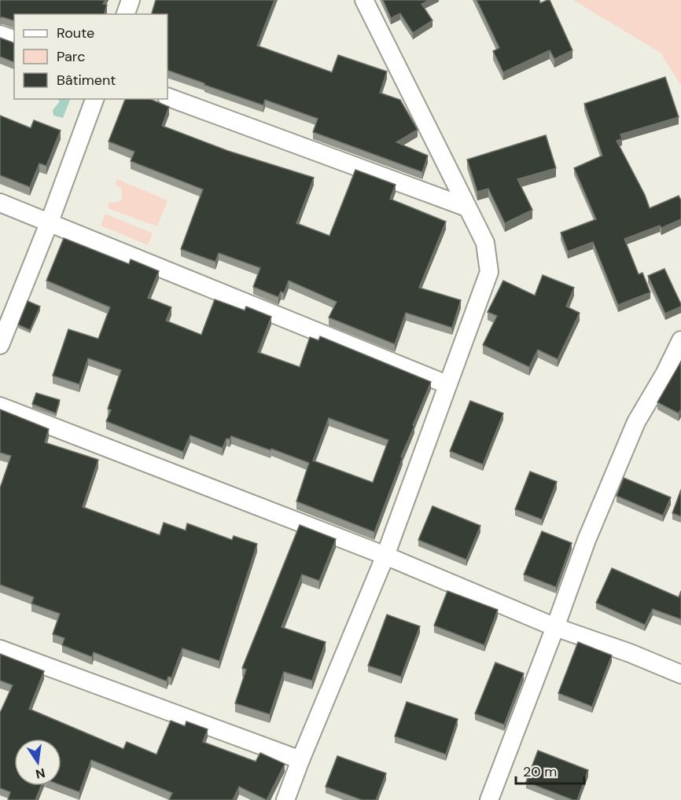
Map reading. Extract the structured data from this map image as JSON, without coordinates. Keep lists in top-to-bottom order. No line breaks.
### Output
{"legend":["Route","Parc","Bâtiment"],"scale_bar":"20 m","north":"bottom"}
